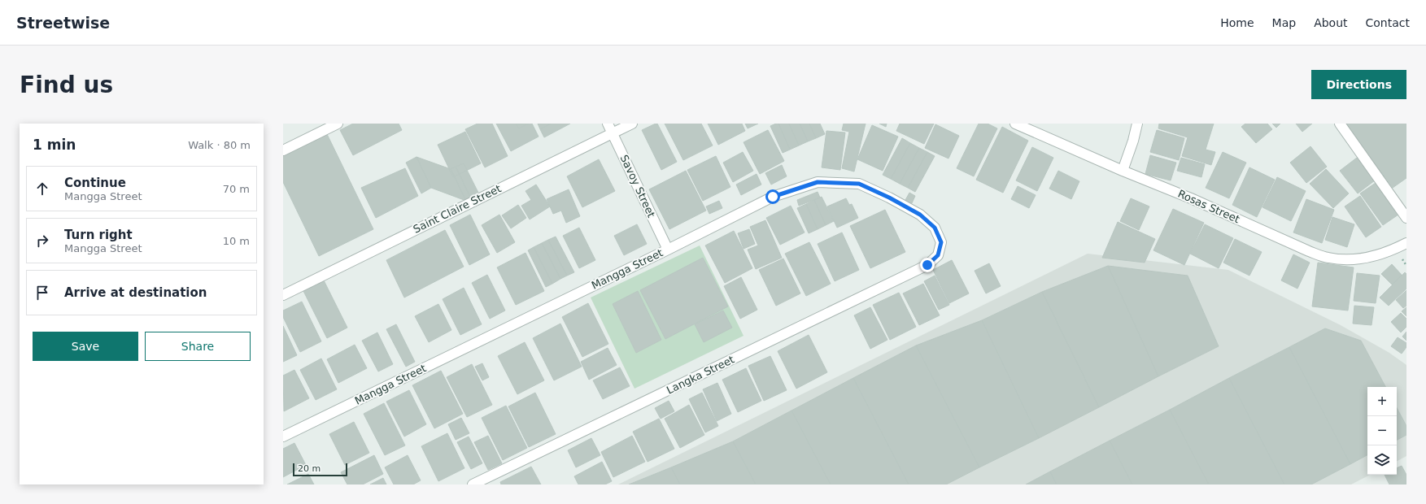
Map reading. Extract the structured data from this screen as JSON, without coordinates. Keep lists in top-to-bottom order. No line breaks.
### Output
{"streets":{"street":["Savoy Street","Rosas Street","Saint Claire Street","Mangga Street","Langka Street"]},"crossings":[["Savoy Street","Saint Claire Street"],["Savoy Street","Mangga Street"],["Mangga Street","Langka Street"]],"scale_bar":"20 m","page":{"header":"Streetwise","nav":["Home","Map","About","Contact"],"buttons":["Directions",["Save","Share"]],"title":"Find us","heading":["1 min","Walk · 80 m"],"list":[["Continue","Mangga Street","70 m"],["Turn right","Mangga Street","10 m"],"Arrive at destination"],"map_buttons":["+","−"],"scale":"20 m"}}
